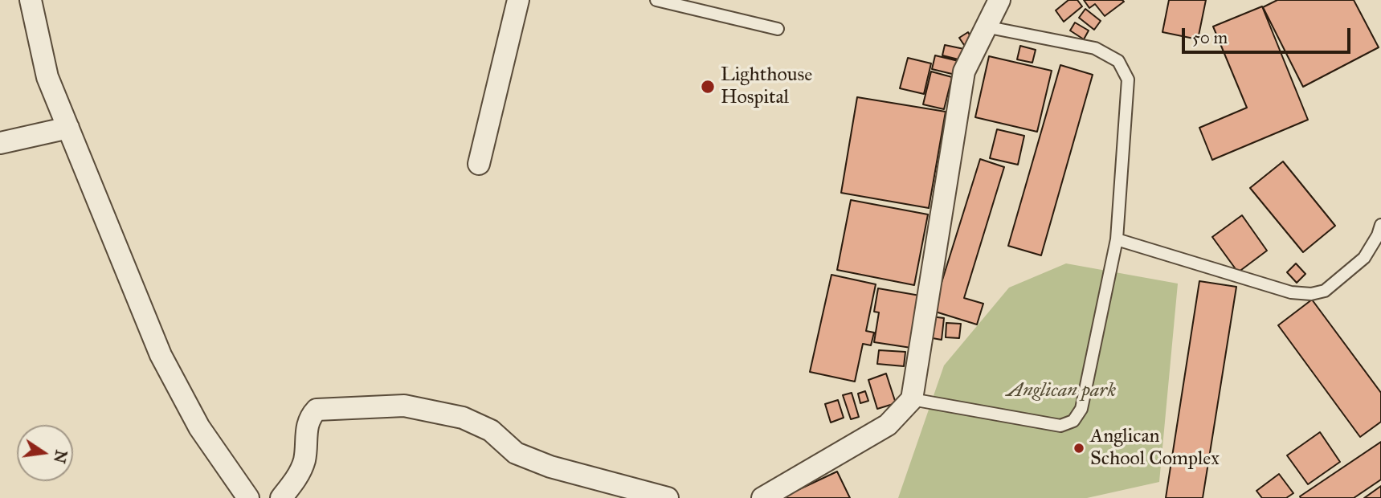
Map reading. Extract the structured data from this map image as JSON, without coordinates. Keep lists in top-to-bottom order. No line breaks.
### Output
{"parks":["Anglican park"],"places":["Lighthouse Hospital","Anglican School Complex"],"scale_bar":"50 m","north":"right"}
